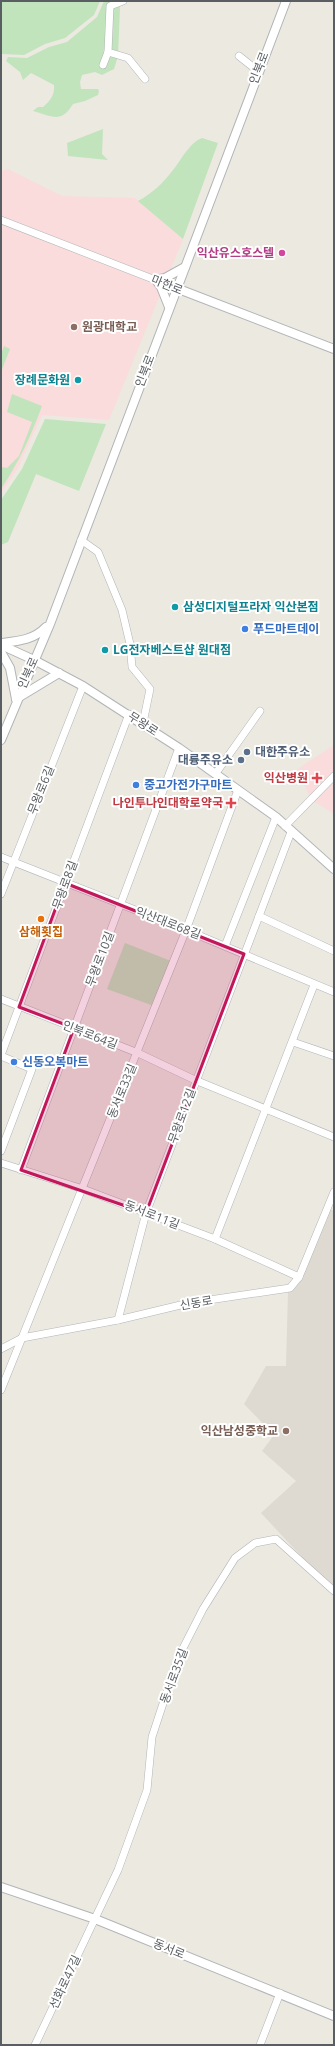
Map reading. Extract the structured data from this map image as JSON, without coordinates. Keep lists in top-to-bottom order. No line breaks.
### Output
{"streets":{"street":["인북로","마한로","무왕로","무왕로6길","무왕로8길","익산대로68길","무왕로10길","인북로64길","동서로33길","무왕로12길","동서로11길","신동로","동서로35길","동서로","선화로47길"]},"crossings":[["인북로","마한로"],["인북로","무왕로"],["무왕로","무왕로6길"],["무왕로","무왕로8길"],["무왕로","무왕로10길"],["무왕로","동서로33길"],["무왕로","무왕로12길"],["무왕로6길","익산대로68길"],["무왕로8길","익산대로68길"],["무왕로8길","인북로64길"],["익산대로68길","무왕로10길"],["익산대로68길","동서로33길"],["익산대로68길","무왕로12길"],["무왕로10길","인북로64길"],["무왕로10길","동서로11길"],["인북로64길","동서로33길"],["인북로64길","무왕로12길"],["동서로33길","동서로11길"],["동서로33길","신동로"],["무왕로12길","동서로11길"],["무왕로12길","신동로"],["동서로11길","신동로"],["동서로35길","동서로"],["동서로35길","선화로47길"],["동서로","선화로47길"]],"places":{"other":["익산유스호스텔","원광대학교","장례문화원","삼성디지털프라자 익산본점","푸드마트데이","LG전자베스트샵 원대점","대한주유소","대륭주유소","중고가전가구마트","삼해횟집","신동오복마트","익산남성중학교"],"health":["익산병원","나인투나인대학로약국"]}}
